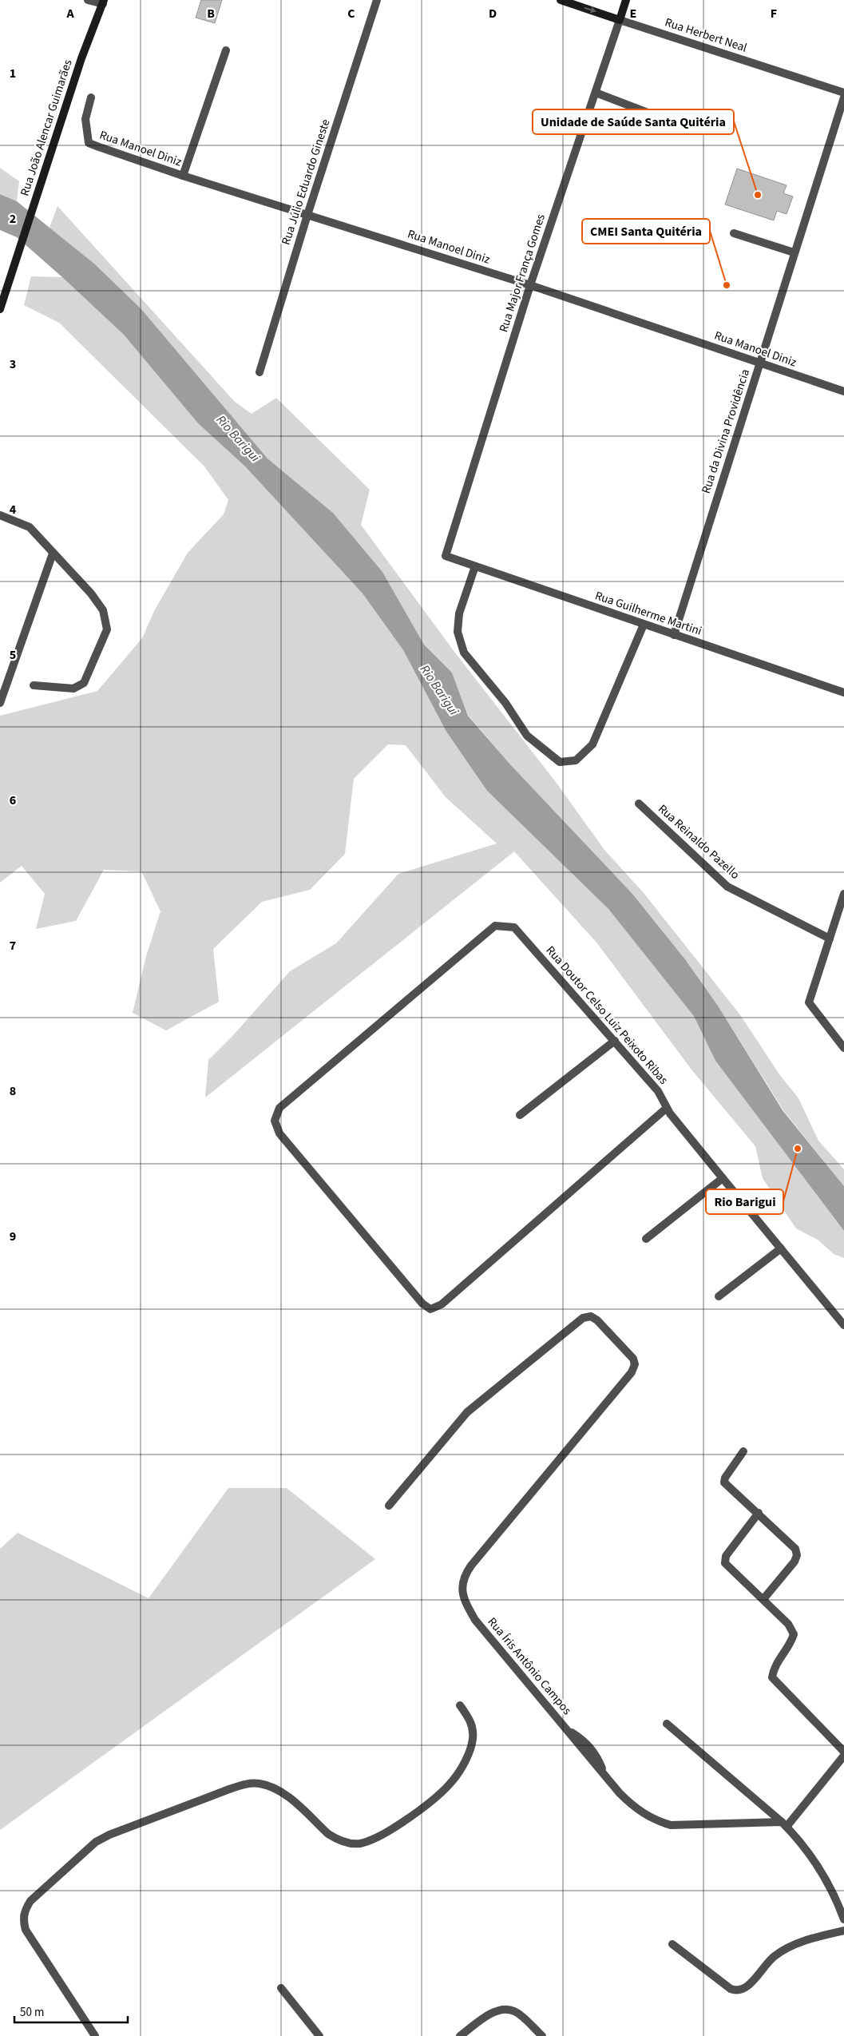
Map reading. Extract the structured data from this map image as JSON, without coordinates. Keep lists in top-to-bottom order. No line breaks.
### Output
{"streets":{"main road":["Rua Herbert Neal","Rua João Alencar Guimarães","Rua Major França Gomes"],"street":["Rua Manoel Diniz","Rua Júlio Eduardo Gineste","Rua da Divina Providência","Rua Guilherme Martini","Rua Reinaldo Pazello","Rua Doutor Celso Luiz Peixoto Ribas","Rua Íris Antônio Campos"]},"crossings":[["Rua Herbert Neal","Rua Major França Gomes"],["Rua Manoel Diniz","Rua Júlio Eduardo Gineste"],["Rua Manoel Diniz","Rua Major França Gomes"],["Rua Manoel Diniz","Rua da Divina Providência"],["Rua Major França Gomes","Rua Guilherme Martini"],["Rua da Divina Providência","Rua Guilherme Martini"]],"water":["Rio Barigui"],"places":["Unidade de Saúde Santa Quitéria","CMEI Santa Quitéria","Rio Barigui"],"scale_bar":"50 m","grid":{"columns":["A","B","C","D","E","F"],"rows":["1","2","3","4","5","6","7","8","9"]}}
